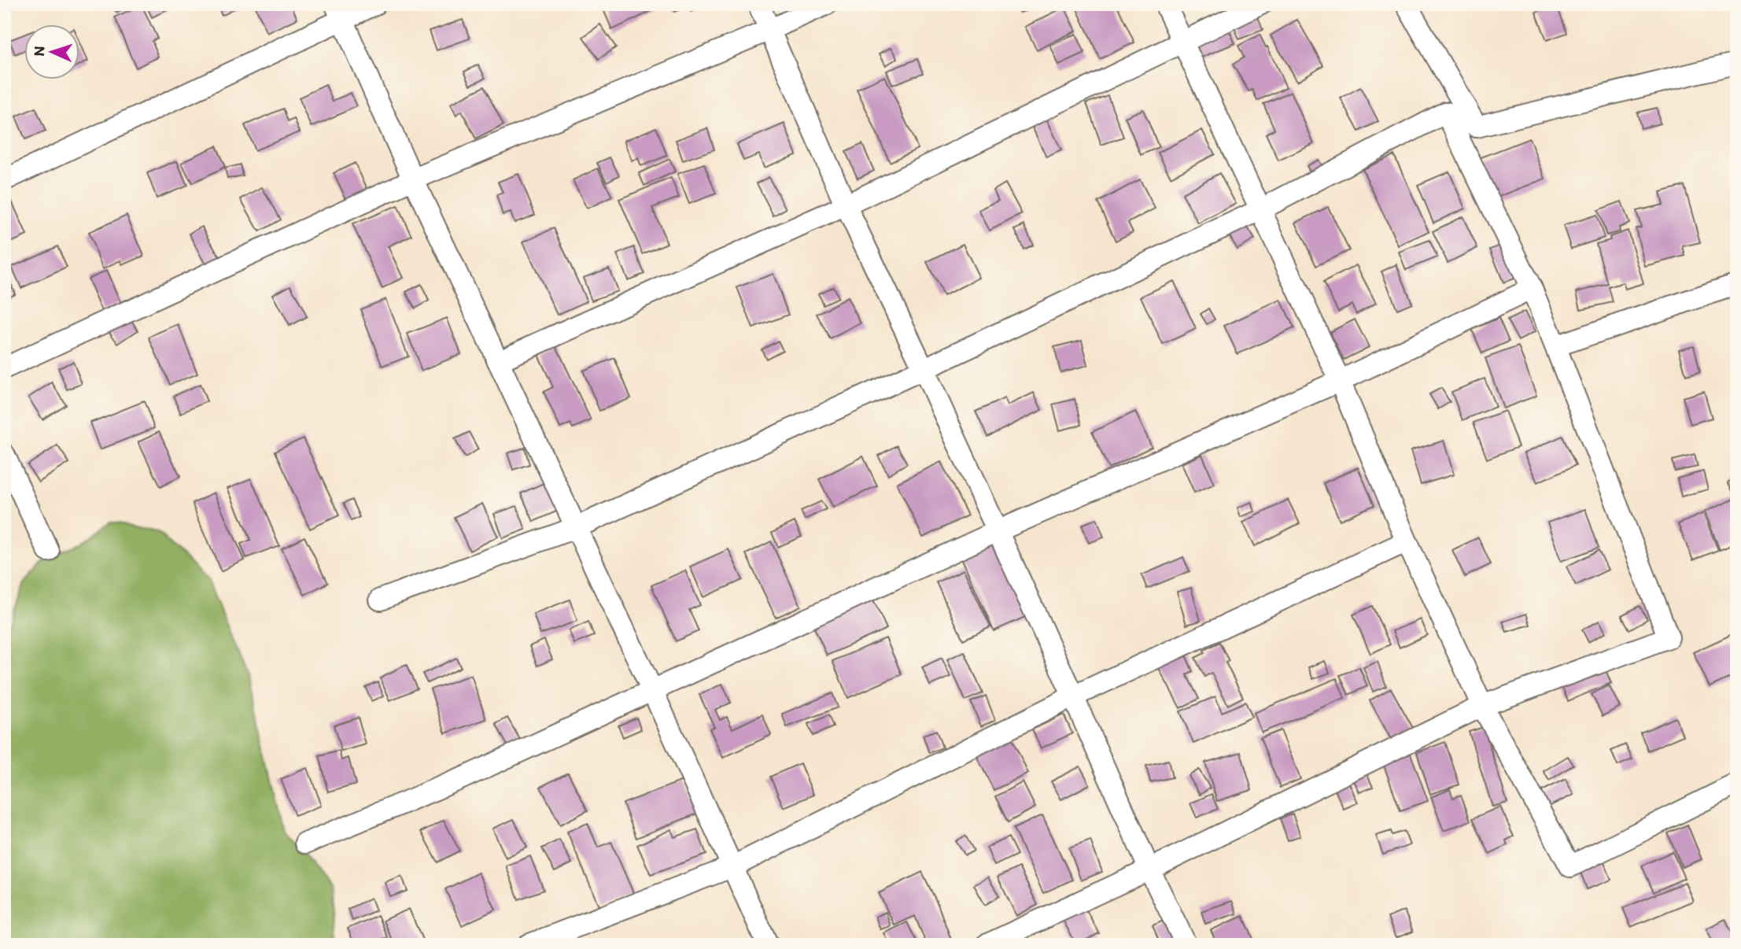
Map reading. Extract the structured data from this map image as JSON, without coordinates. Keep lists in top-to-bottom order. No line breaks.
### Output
{"north":"left"}
